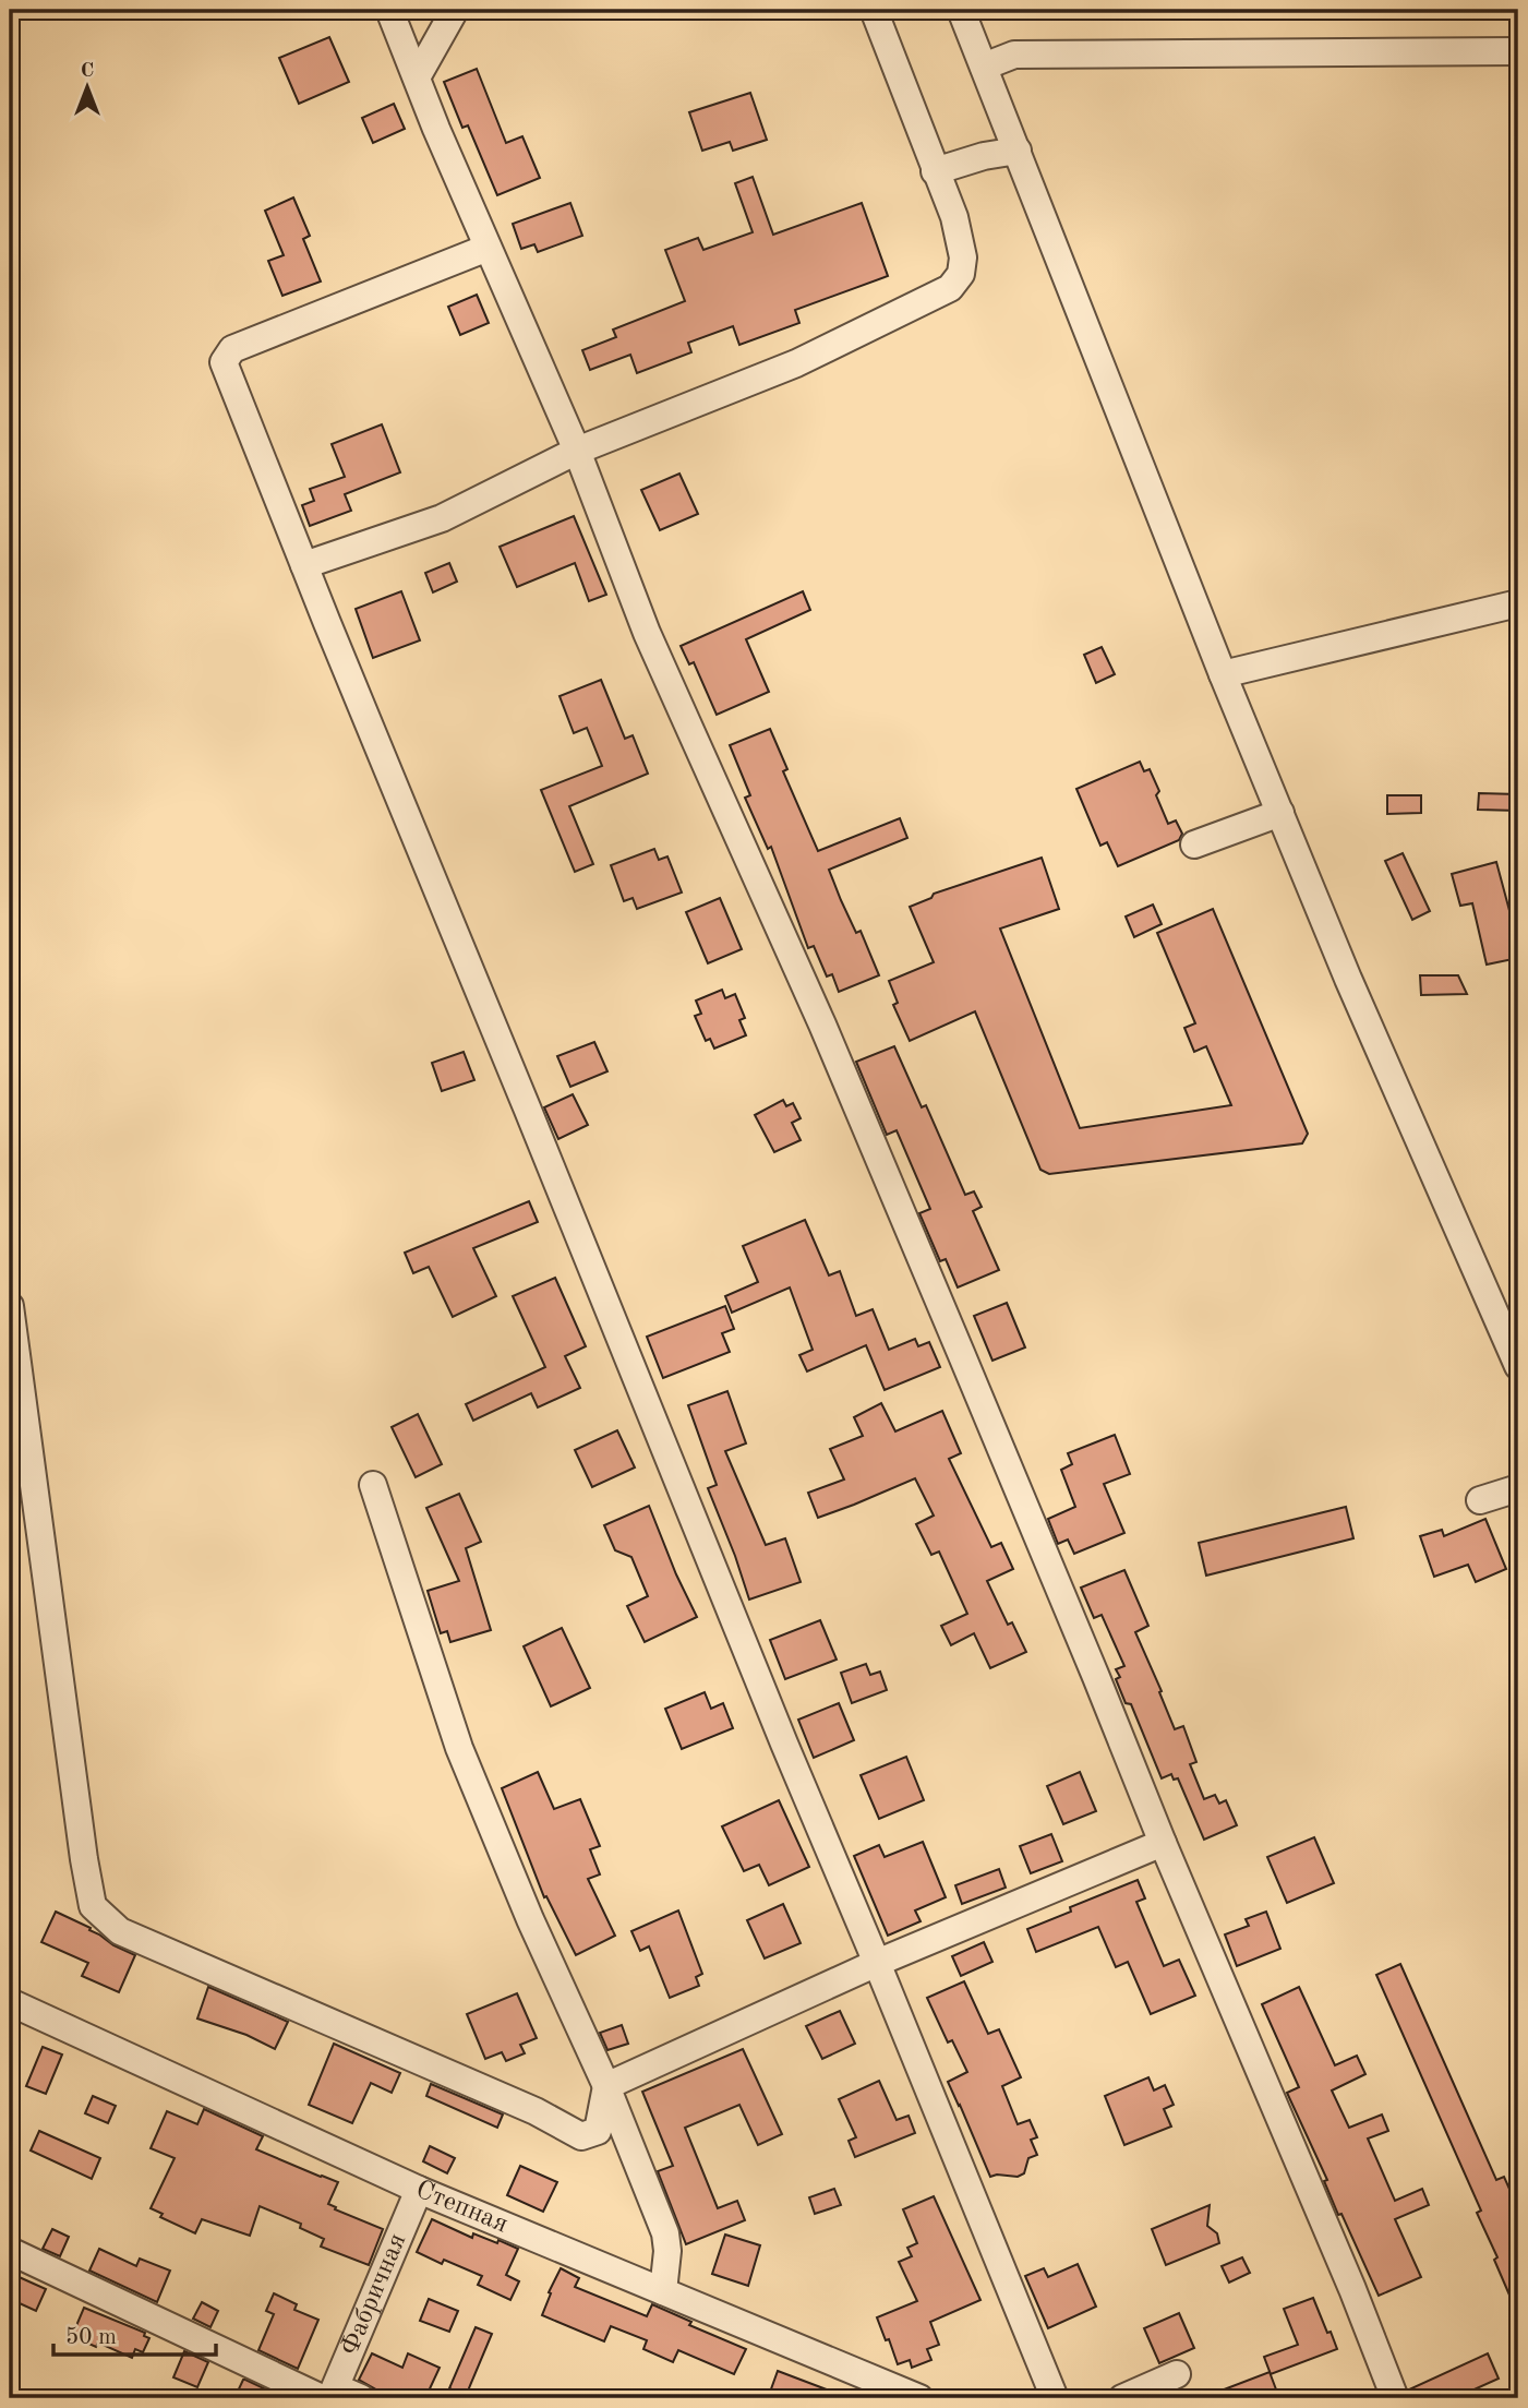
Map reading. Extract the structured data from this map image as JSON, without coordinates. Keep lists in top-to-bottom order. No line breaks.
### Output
{"streets":{"street":["Степная","Фабричная"]},"crossings":[["Степная","Фабричная"]],"scale_bar":"50 m","north":"top"}
